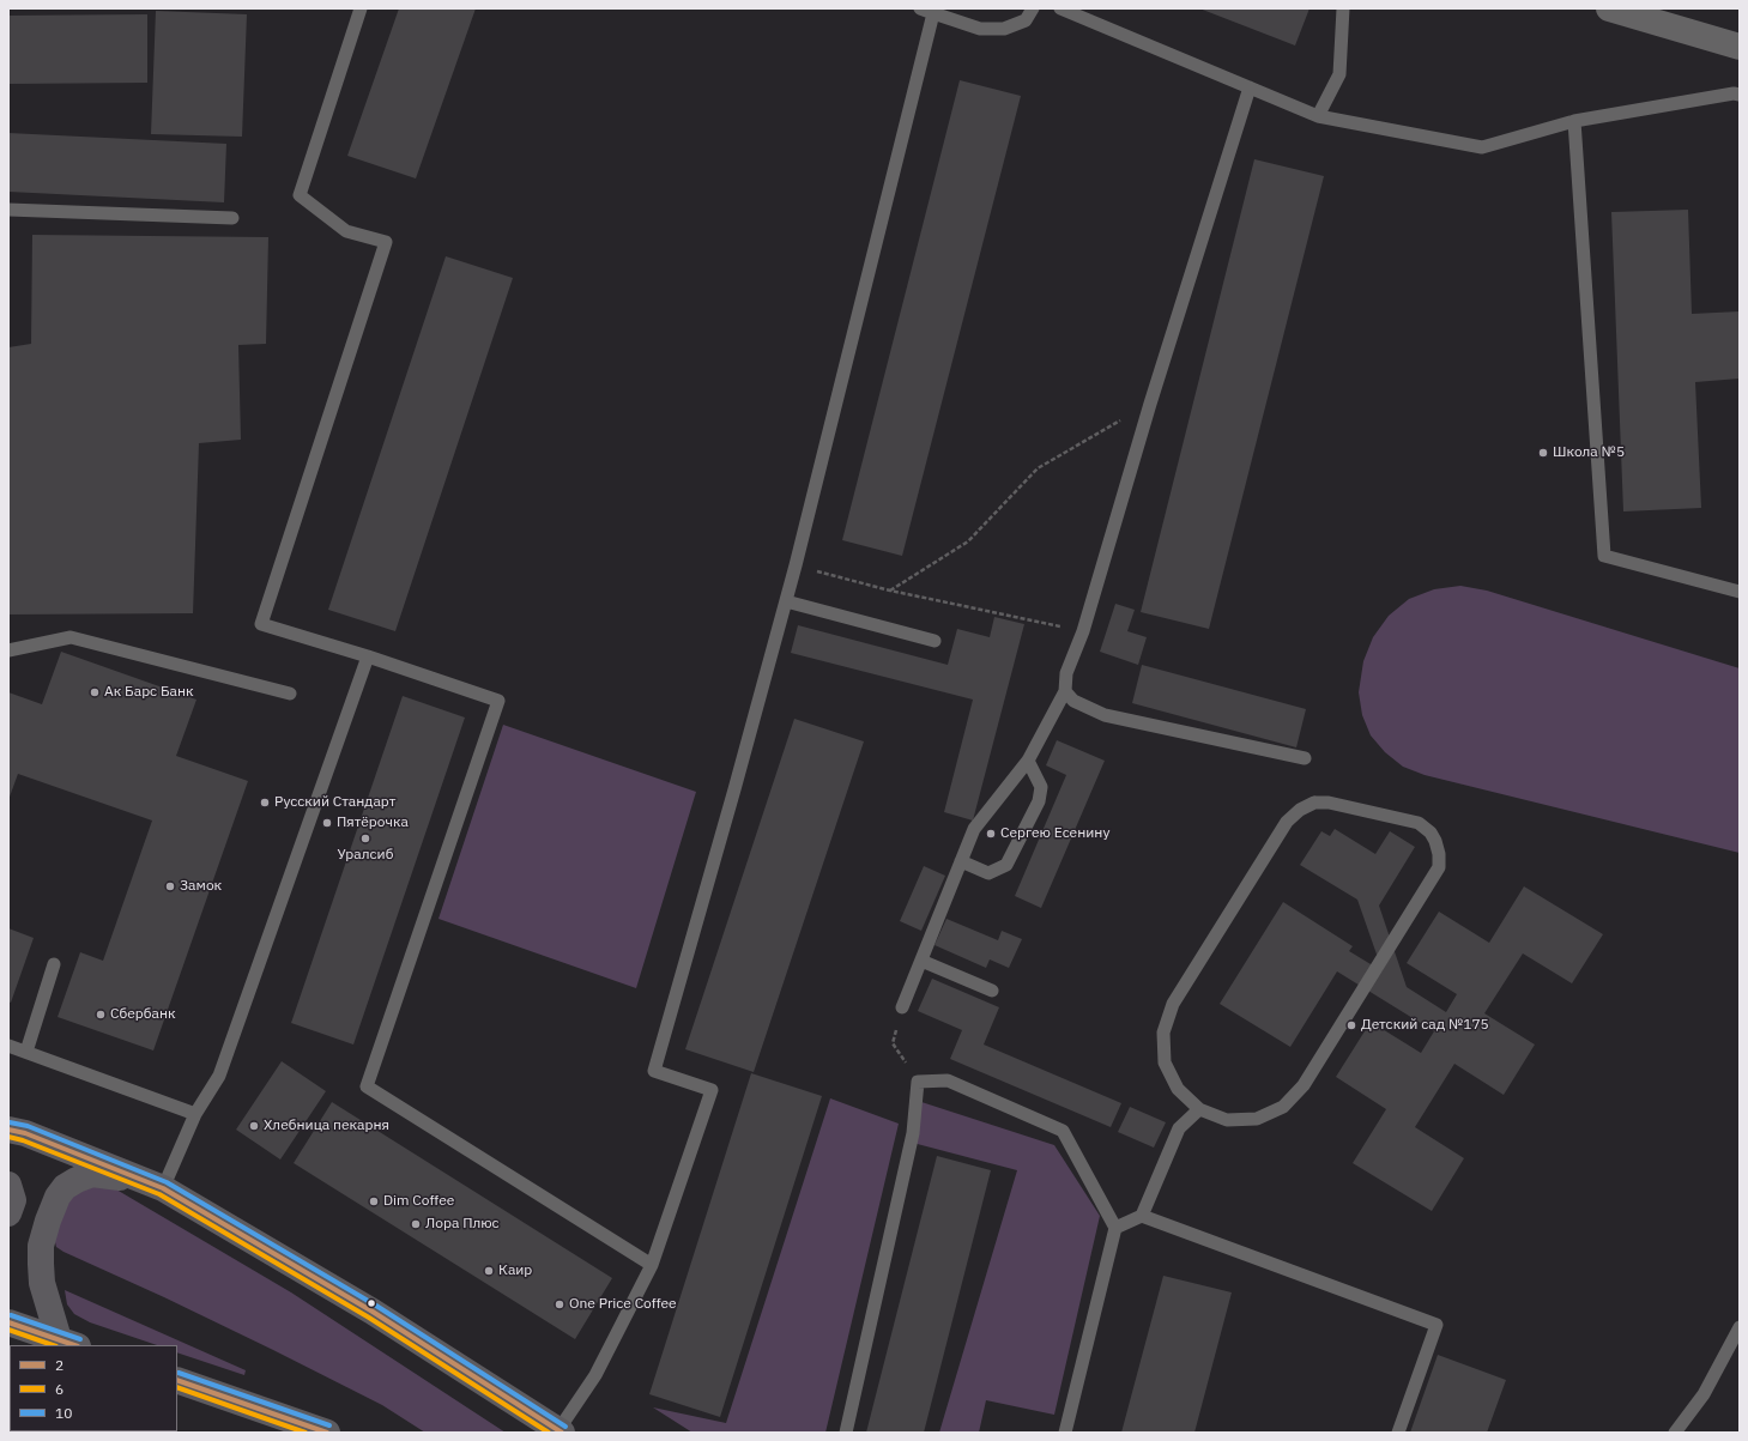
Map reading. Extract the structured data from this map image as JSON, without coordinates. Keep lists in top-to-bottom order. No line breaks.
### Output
{"places":["Школа №5","Ак Барс Банк","Русский Стандарт","Пятёрочка","Сергею Есенину","Уралсиб","Замок","Сбербанк","Детский сад №175","Хлебница пекарня","Dim Coffee","Лора Плюс","Каир","One Price Coffee"],"lines":["transit line 10","transit line 2","transit line 6"],"legend":["2","6","10"]}
